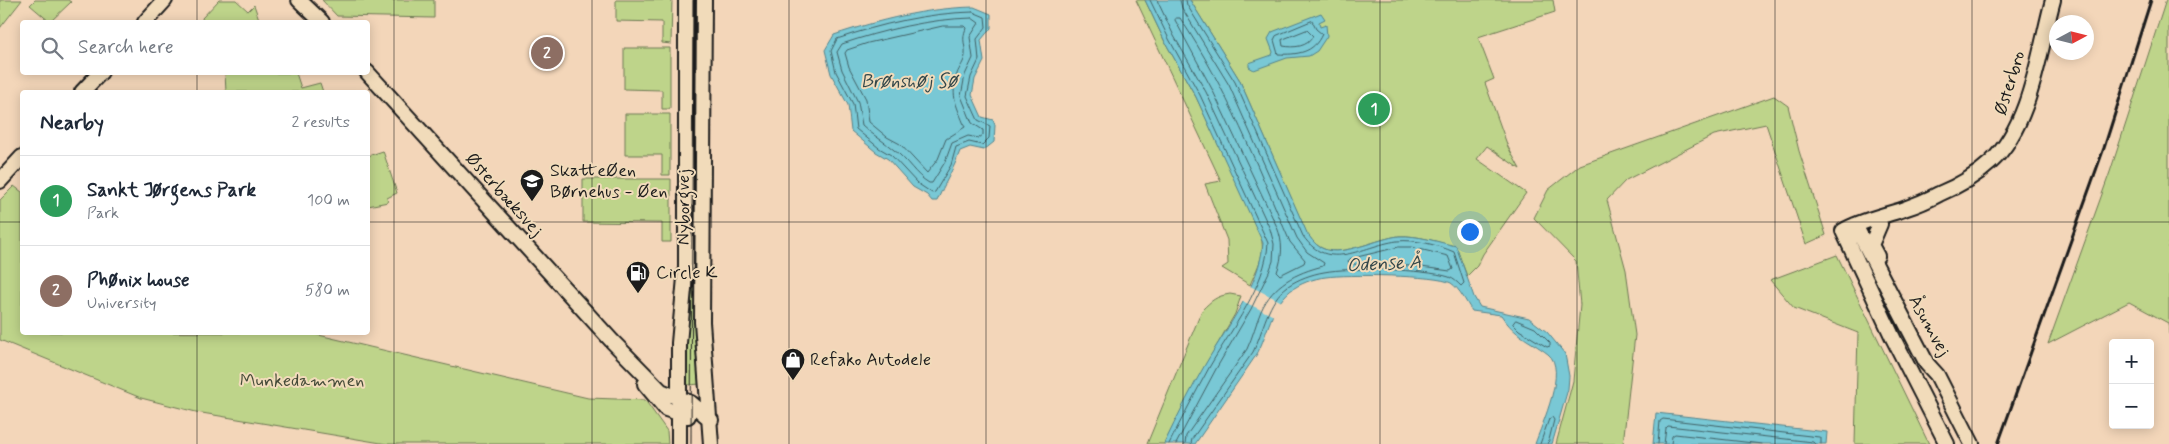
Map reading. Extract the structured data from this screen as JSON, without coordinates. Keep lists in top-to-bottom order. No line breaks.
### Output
{"streets":{"street":["Østerbro","Østerbæksvej","Nyborgvej","Åsumvej"]},"crossings":[["Østerbro","Åsumvej"],["Østerbæksvej","Nyborgvej"]],"water":["Brønshøj Sø","Odense Å"],"parks":["Munkedammen"],"places":{"school or university":["SkatteØen Børnehus - Øen"],"fuel station":["Circle K"],"shop":["Refako Autodele"]},"north":"right","page":{"search":"Search here","pins":["2","1"],"heading":["Nearby","2 results"],"list":[{"mark":"1","name":"Sankt Jørgens Park","note":"Park","value":"100 m"},{"mark":"2","name":"Phønix house","note":"University","value":"580 m"}],"map_buttons":["+","−"]}}
